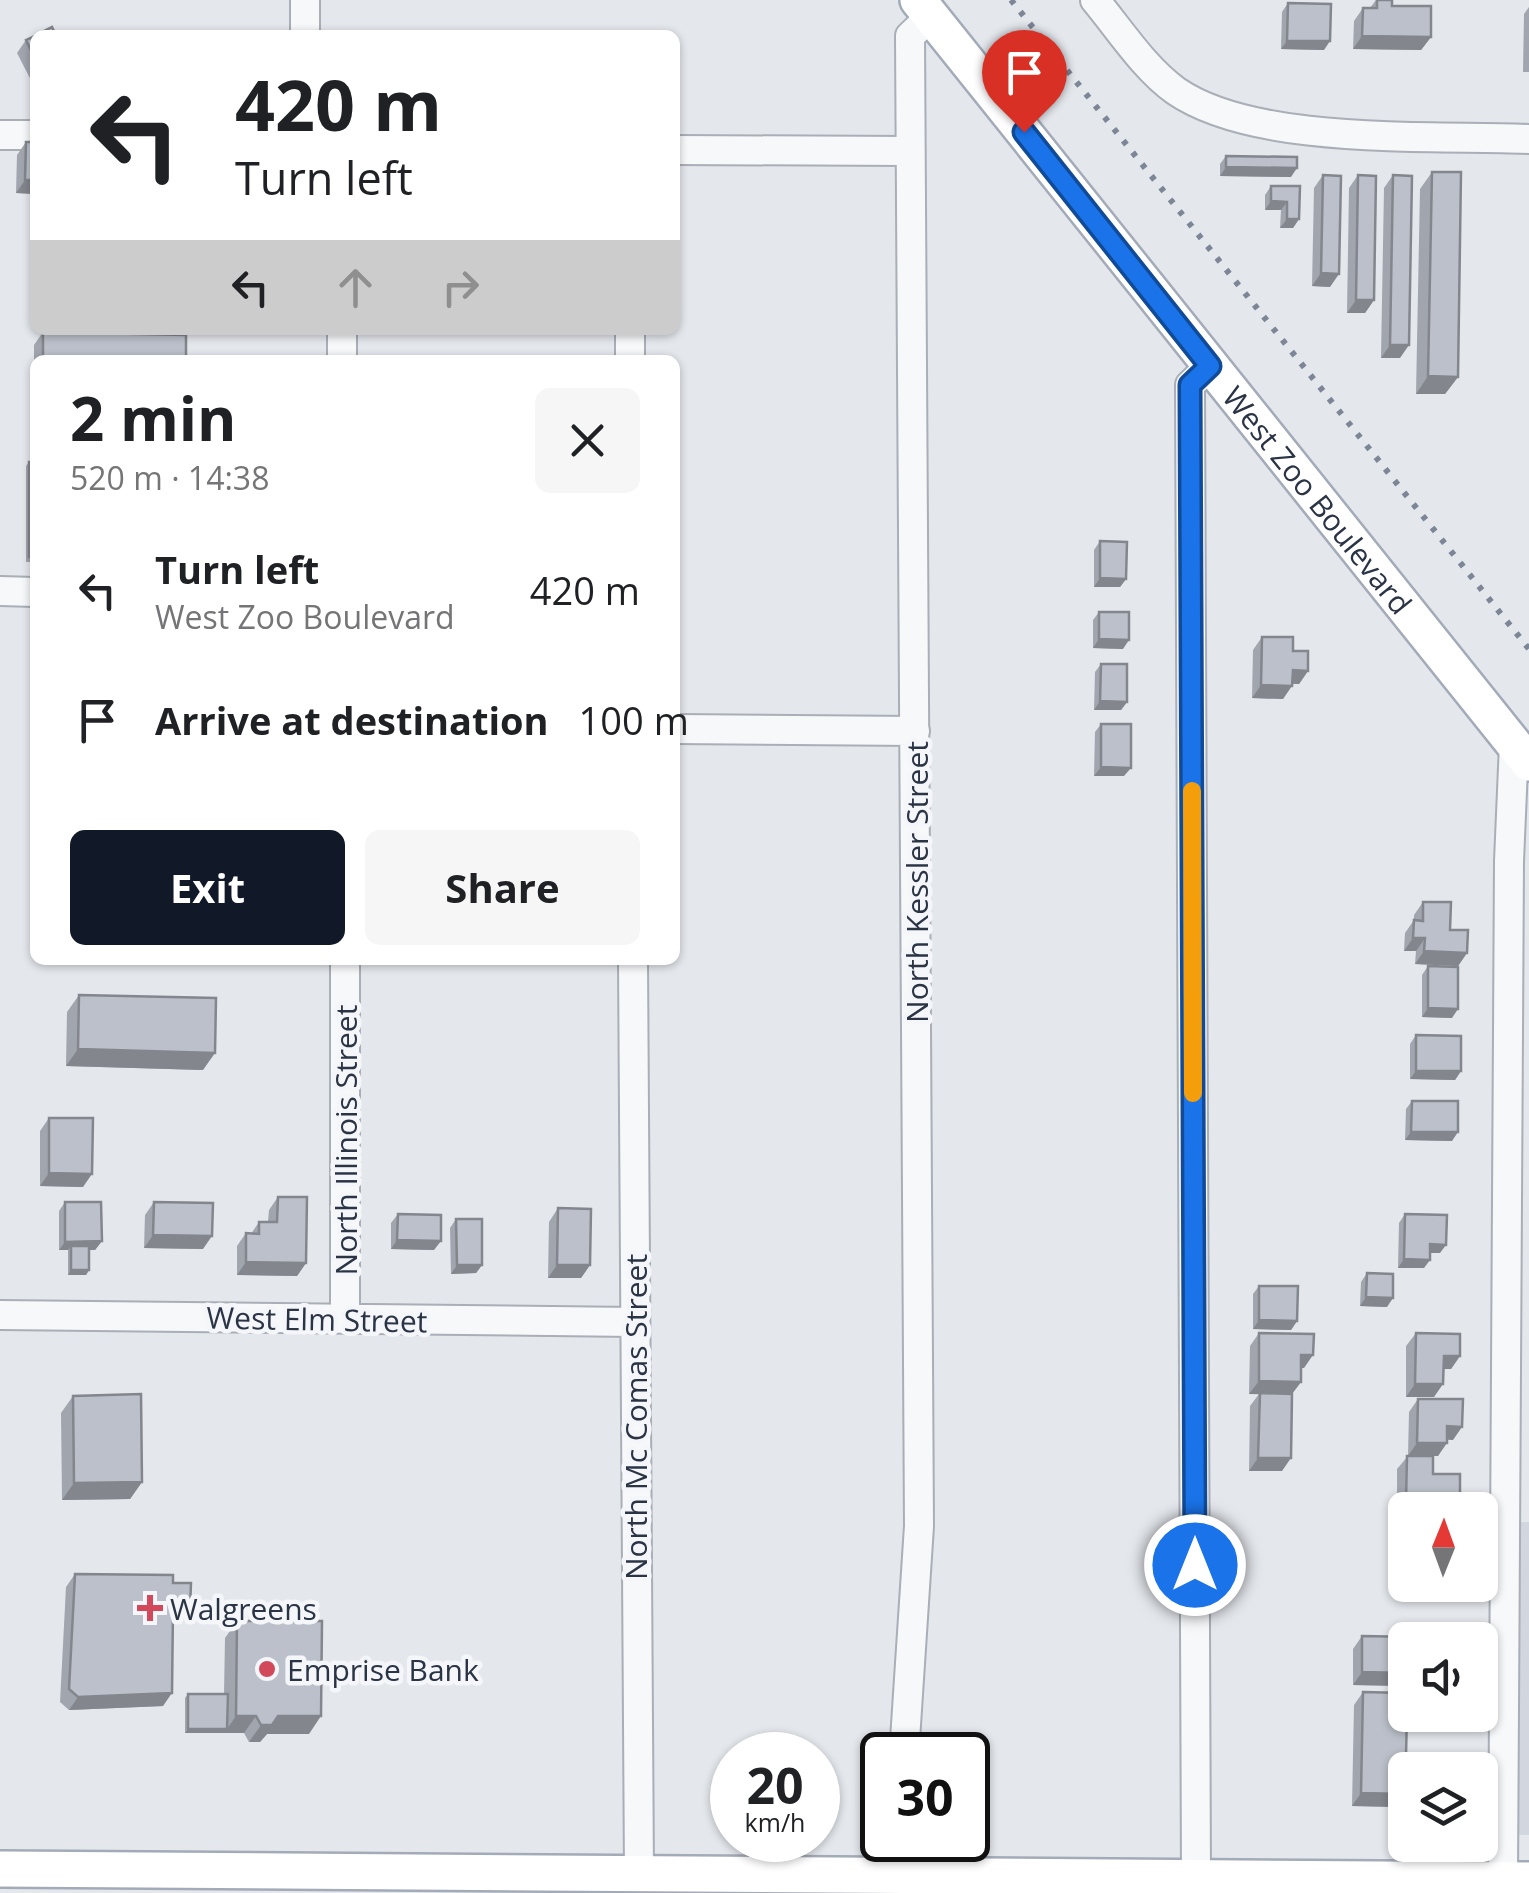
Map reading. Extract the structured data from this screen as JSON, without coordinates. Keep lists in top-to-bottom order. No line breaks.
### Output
{"streets":{"main road":["West Zoo Boulevard"],"street":["North Kessler Street","North Illinois Street","West Elm Street","North Mc Comas Street"]},"crossings":[["West Zoo Boulevard","North Kessler Street"],["North Illinois Street","West Elm Street"],["West Elm Street","North Mc Comas Street"]],"places":{"health":["Walgreens"],"other":["Emprise Bank"]},"north":"top","page":{"turn":["420 m","Turn left"],"heading":["2 min","520 m · 14:38"],"list":[{"name":"Turn left","note":"West Zoo Boulevard","value":"420 m"},{"name":"Arrive at destination","value":"100 m"}],"buttons":["Exit","Share"],"speed":"20 km/h","limit":"30"}}
